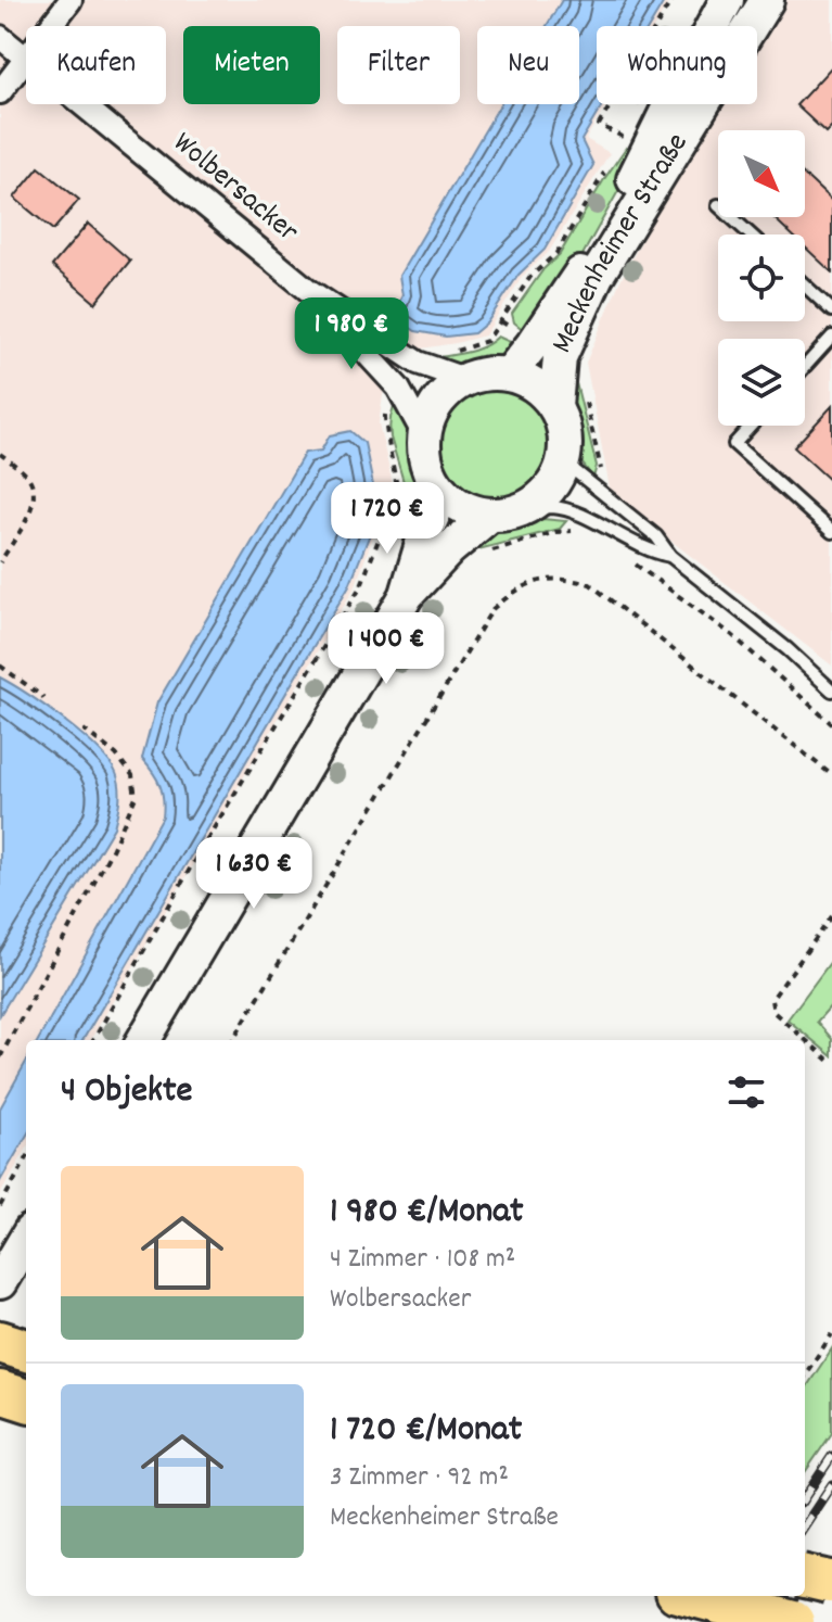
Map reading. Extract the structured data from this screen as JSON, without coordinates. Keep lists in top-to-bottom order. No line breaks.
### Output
{"streets":{"main road":["Meckenheimer Straße"],"street":["Wolbersacker"]},"crossings":[["Wolbersacker","Meckenheimer Straße"]],"north":"bottom right","page":{"chip":["Kaufen","Mieten","Filter","Neu","Wohnung"],"price":["1 980 €","1 720 €","1 400 €","1 630 €"],"heading":"4 Objekte","list":[{"name":"1 980 €/Monat","note":"4 Zimmer · 108 m² · Wolbersacker"},{"name":"1 720 €/Monat","note":"3 Zimmer · 92 m² · Meckenheimer Straße"}]}}
